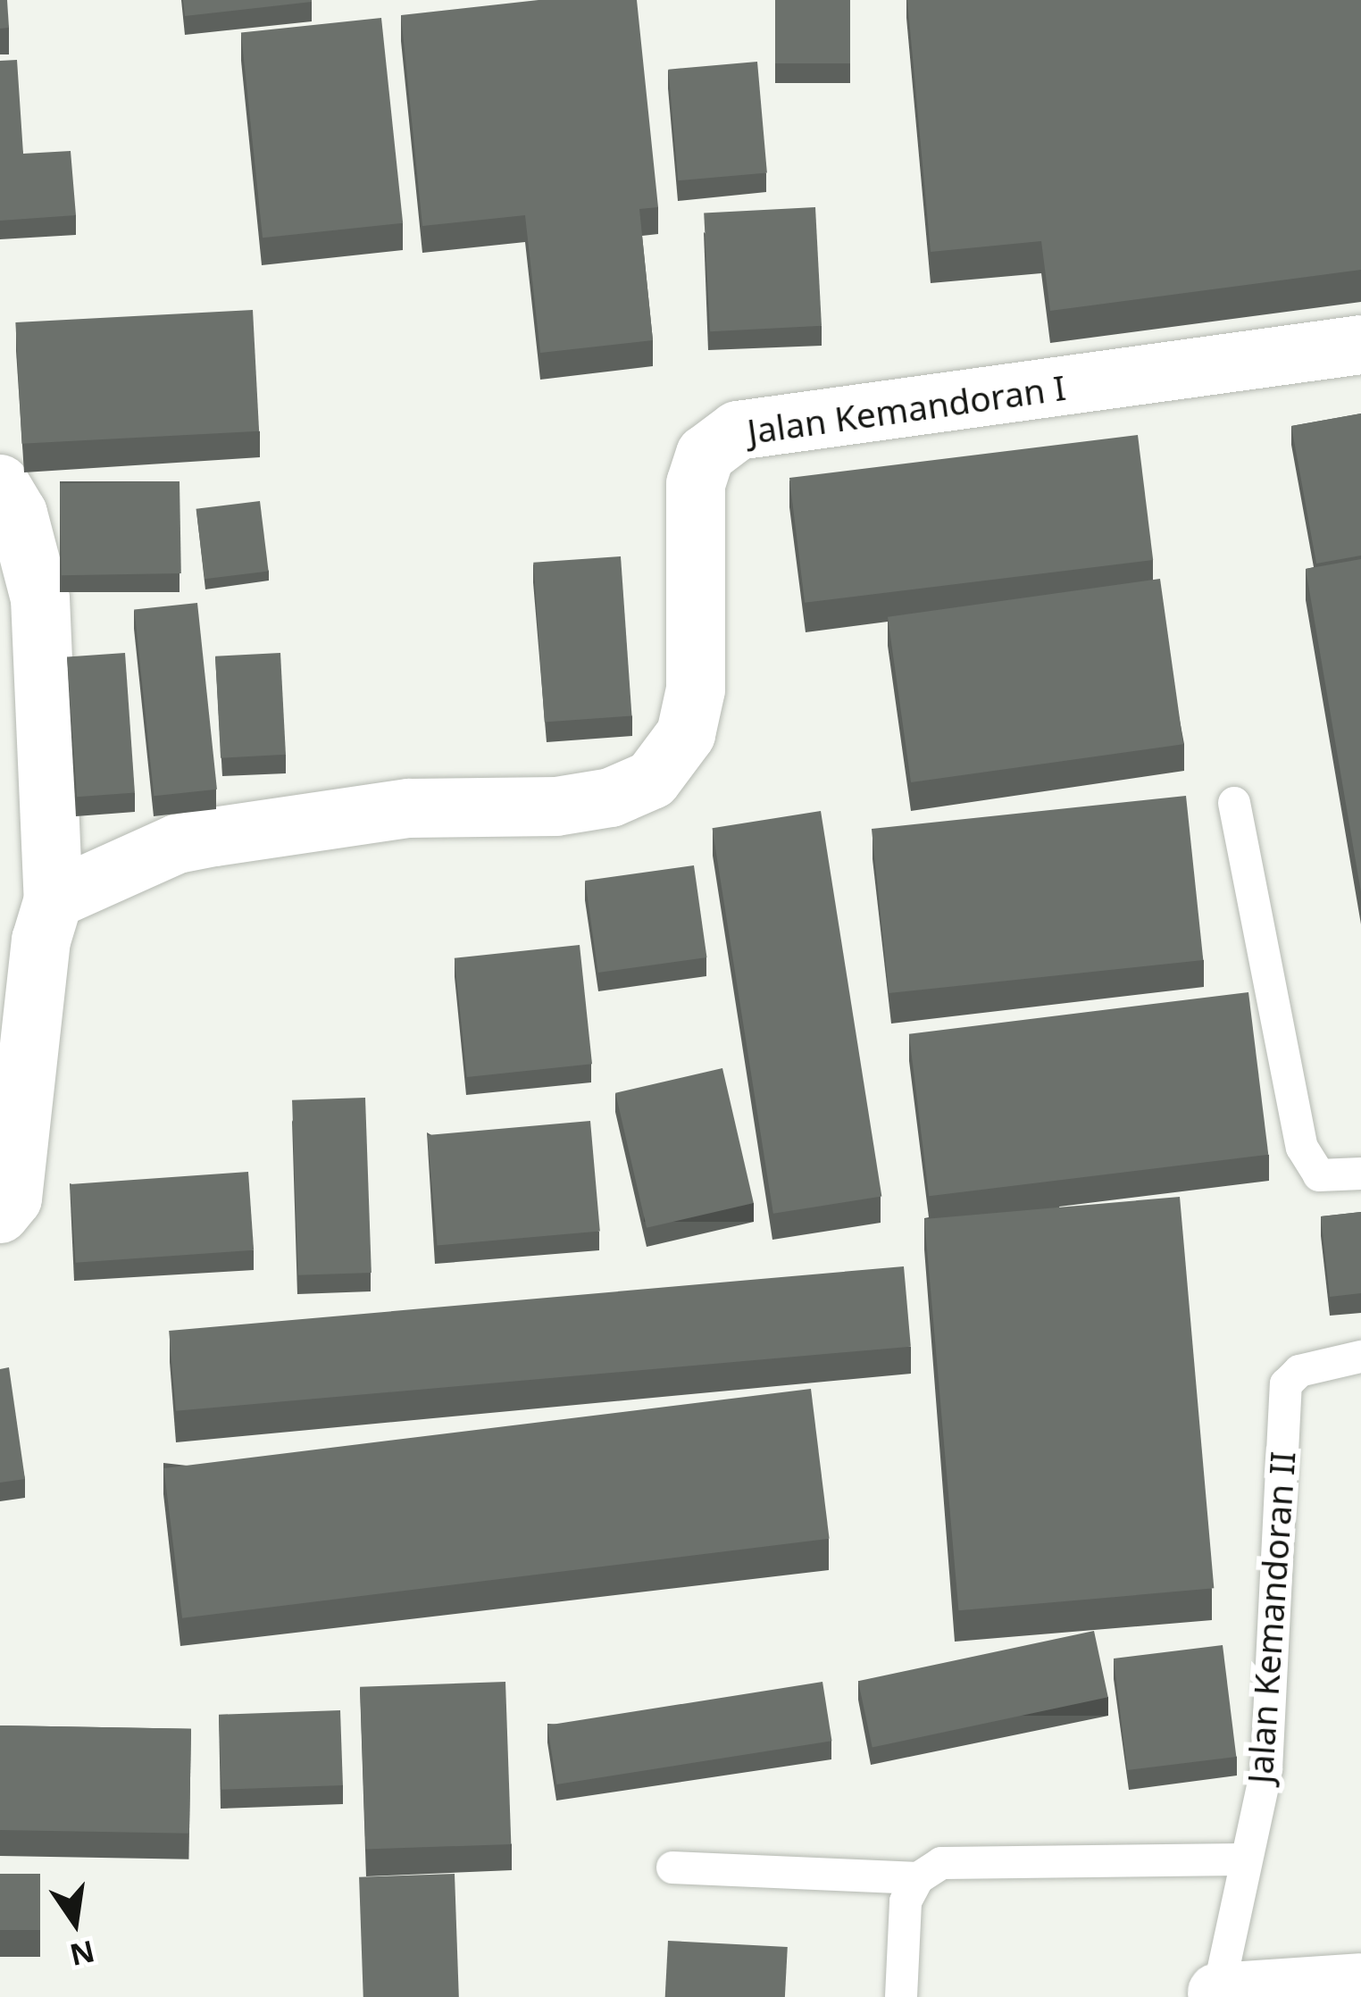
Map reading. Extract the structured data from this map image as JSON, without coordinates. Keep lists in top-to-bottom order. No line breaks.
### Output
{"streets":{"street":["Jalan Kemandoran I"],"lane":["Jalan Kemandoran II"]},"north":"bottom"}
